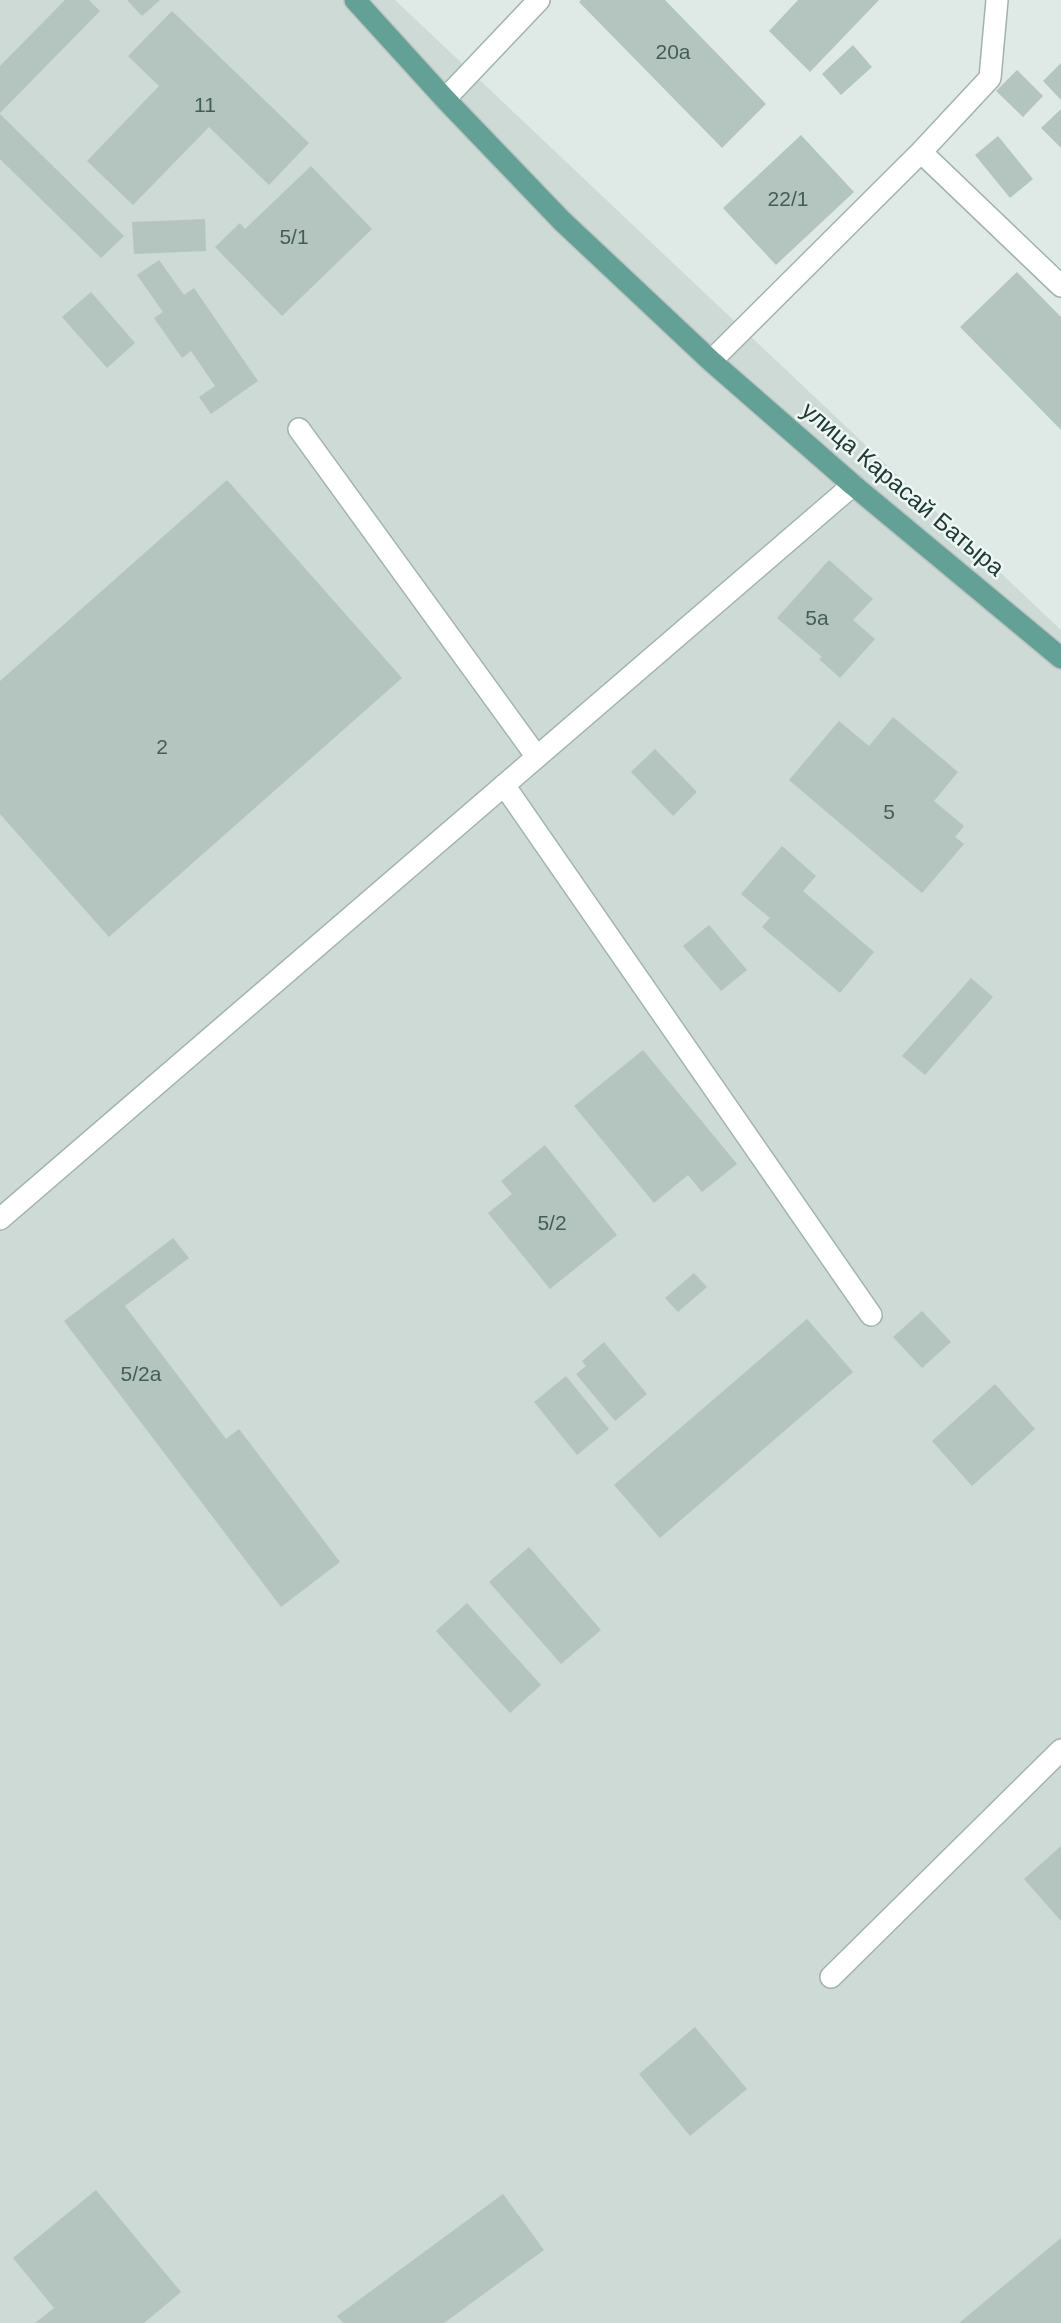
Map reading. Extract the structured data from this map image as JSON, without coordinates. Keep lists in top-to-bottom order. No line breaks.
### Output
{"streets":{"main road":["улица Карасай Батыра"]},"house_numbers":["20а","11","22/1","5/1","5а","2","5","5/2","5/2а"]}
